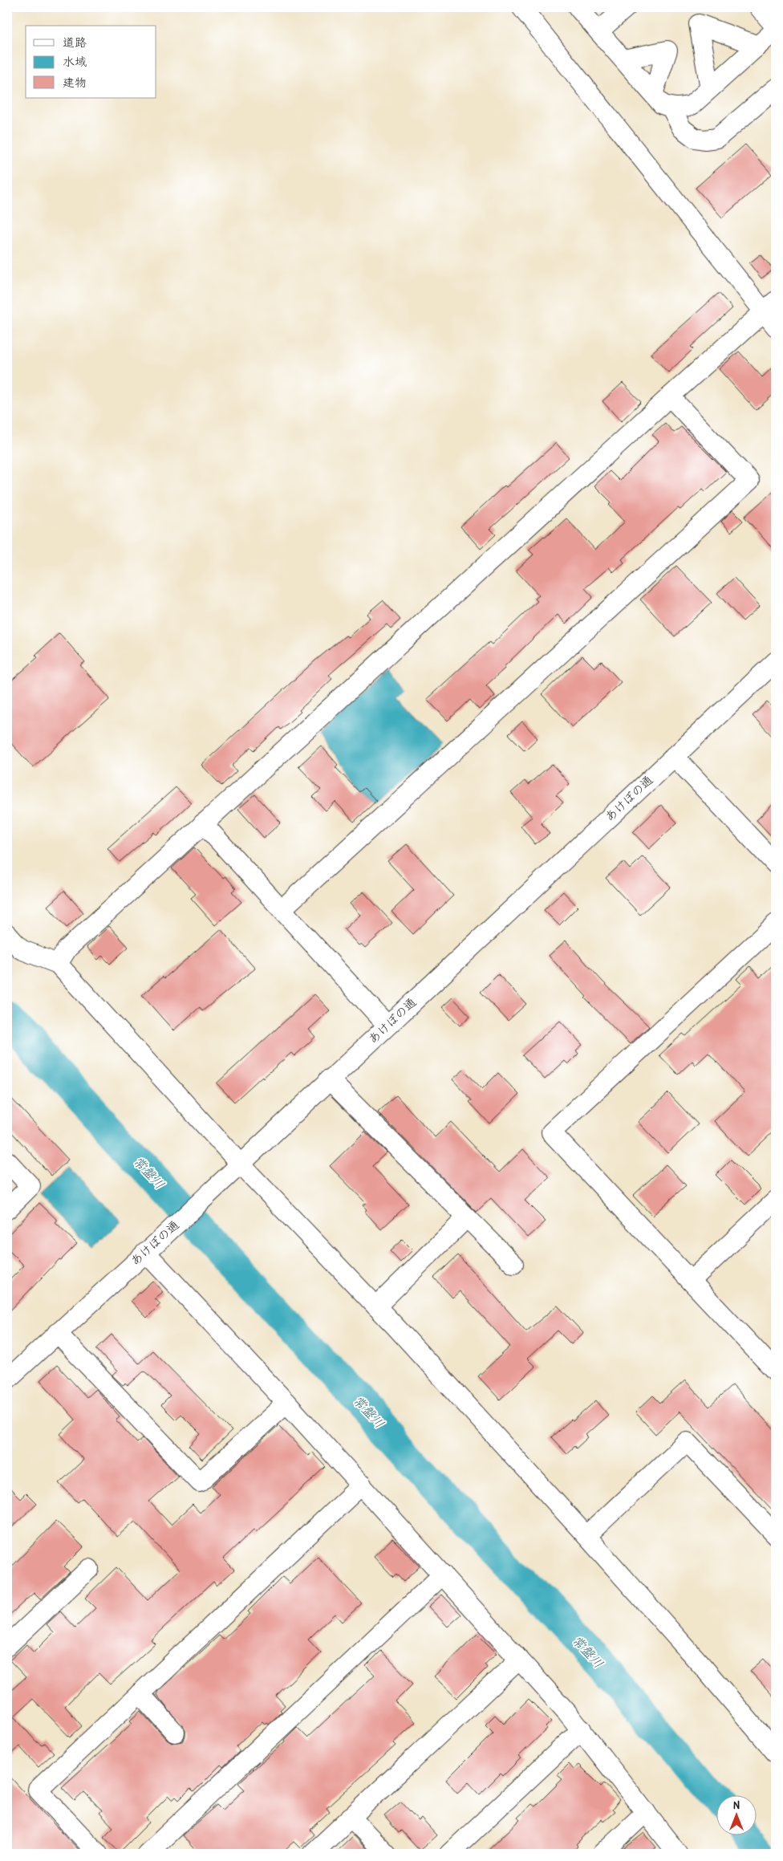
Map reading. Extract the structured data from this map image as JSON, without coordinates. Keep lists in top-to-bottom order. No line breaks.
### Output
{"streets":{"street":["あけぼの通"]},"water":["常盤川"],"legend":["道路","水域","建物"],"north":"top"}
